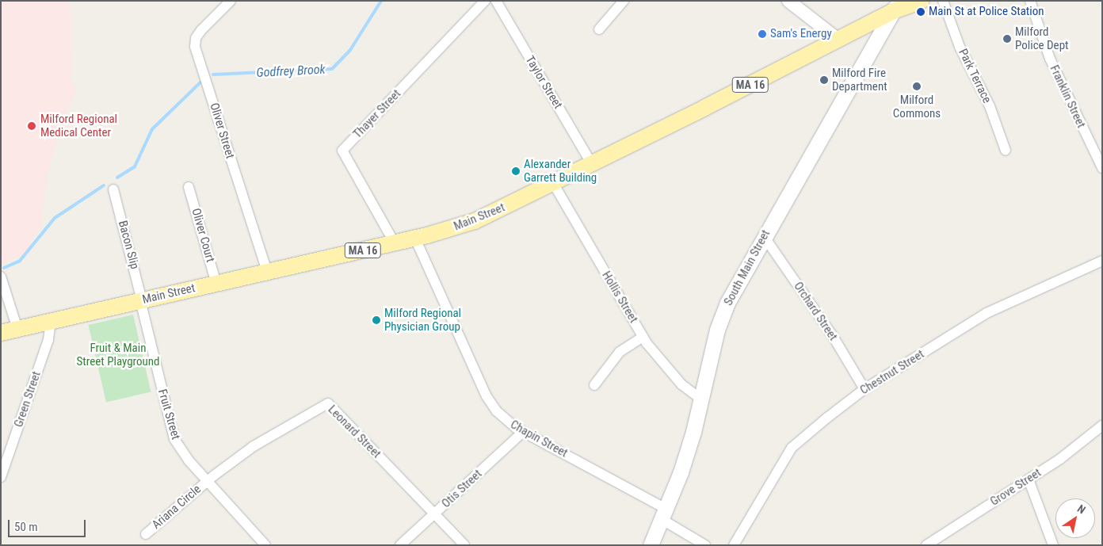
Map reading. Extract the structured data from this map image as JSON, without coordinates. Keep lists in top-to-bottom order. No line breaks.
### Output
{"streets":{"main road":["MA 16","Main Street","South Main Street"],"street":["Park Terrace","Taylor Street","Franklin Street","Thayer Street","Oliver Street","Oliver Court","Bacon Slip","Hollis Street","Orchard Street","Chestnut Street","Green Street","Fruit Street","Leonard Street","Chapin Street","Grove Street","Otis Street","Ariana Circle"]},"crossings":[["Taylor Street","Main Street"],["Thayer Street","Main Street"],["Oliver Street","Main Street"],["Main Street","Oliver Court"],["Main Street","Bacon Slip"],["Main Street","South Main Street"],["Main Street","Hollis Street"],["Main Street","Green Street"],["Main Street","Fruit Street"],["Main Street","Chapin Street"],["Bacon Slip","Fruit Street"],["South Main Street","Hollis Street"],["South Main Street","Orchard Street"],["South Main Street","Chapin Street"],["Orchard Street","Chestnut Street"],["Fruit Street","Leonard Street"],["Fruit Street","Ariana Circle"],["Leonard Street","Otis Street"],["Leonard Street","Ariana Circle"],["Chapin Street","Otis Street"]],"water":["Godfrey Brook"],"parks":["Fruit & Main Street Playground"],"places":["Main St at Police Station","Sam's Energy","Milford Police Dept","Milford Fire Department","Milford Commons","Milford Regional Medical Center","Alexander Garrett Building","Milford Regional Physician Group"],"scale_bar":"50 m","north":"top right"}
